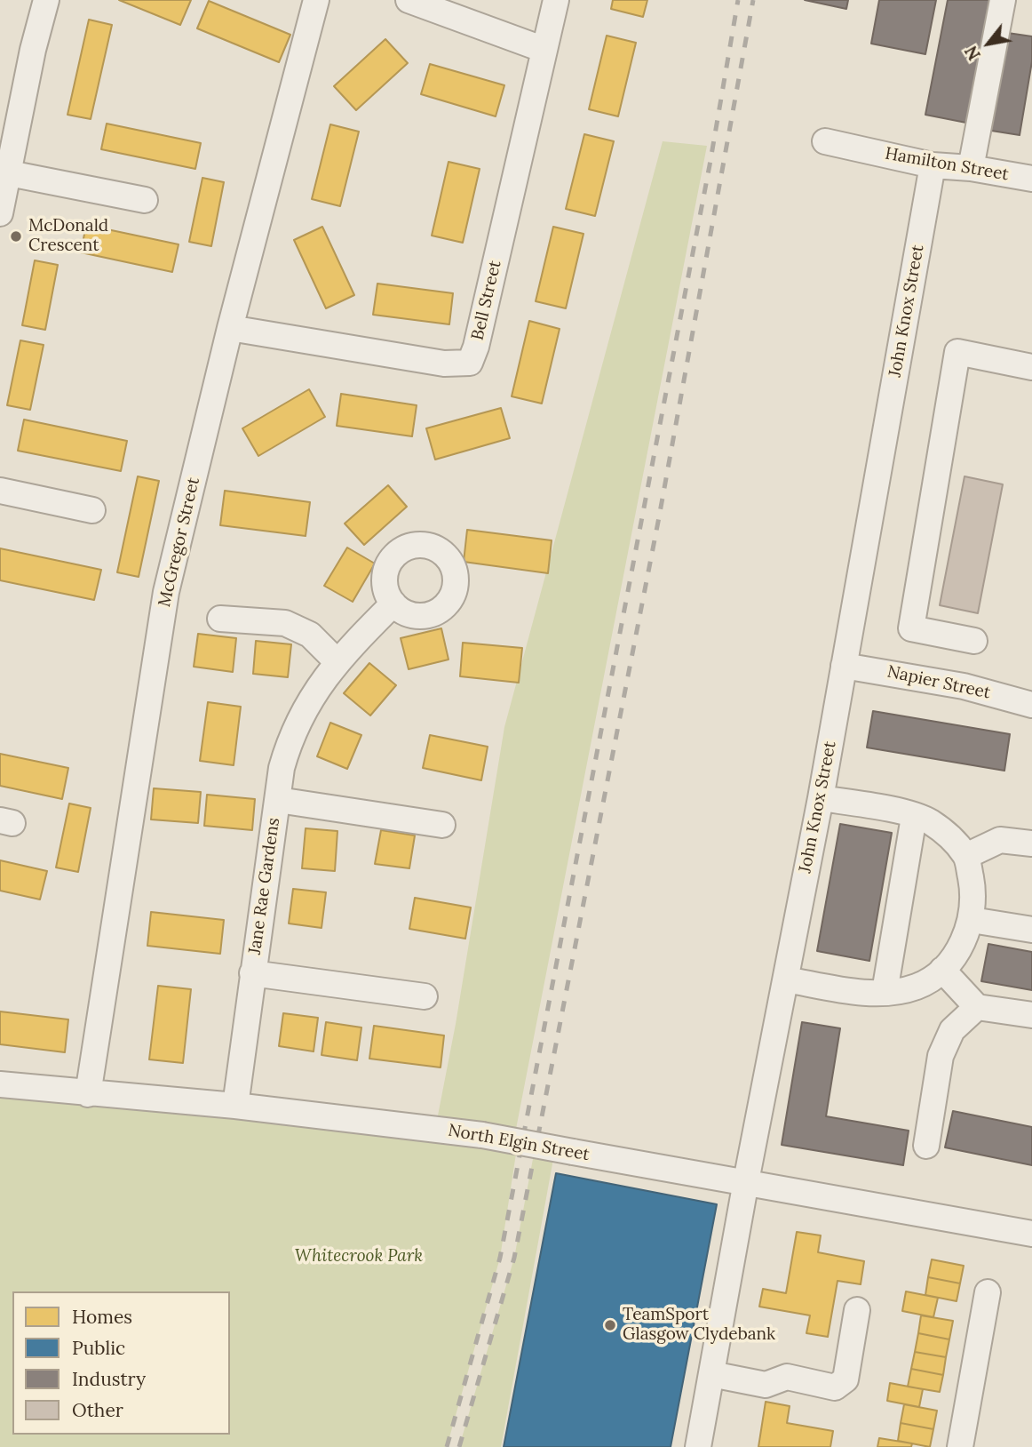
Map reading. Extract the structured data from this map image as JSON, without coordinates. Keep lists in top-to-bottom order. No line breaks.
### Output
{"streets":{"street":["Hamilton Street","Bell Street","John Knox Street","McGregor Street","Napier Street","Jane Rae Gardens","North Elgin Street"]},"crossings":[["Hamilton Street","John Knox Street"],["Bell Street","McGregor Street"],["John Knox Street","Napier Street"],["John Knox Street","North Elgin Street"],["McGregor Street","North Elgin Street"],["Jane Rae Gardens","North Elgin Street"]],"parks":["Whitecrook Park"],"places":["McDonald Crescent","TeamSport Glasgow Clydebank"],"legend":["Homes","Public","Industry","Other"],"north":"bottom left"}
